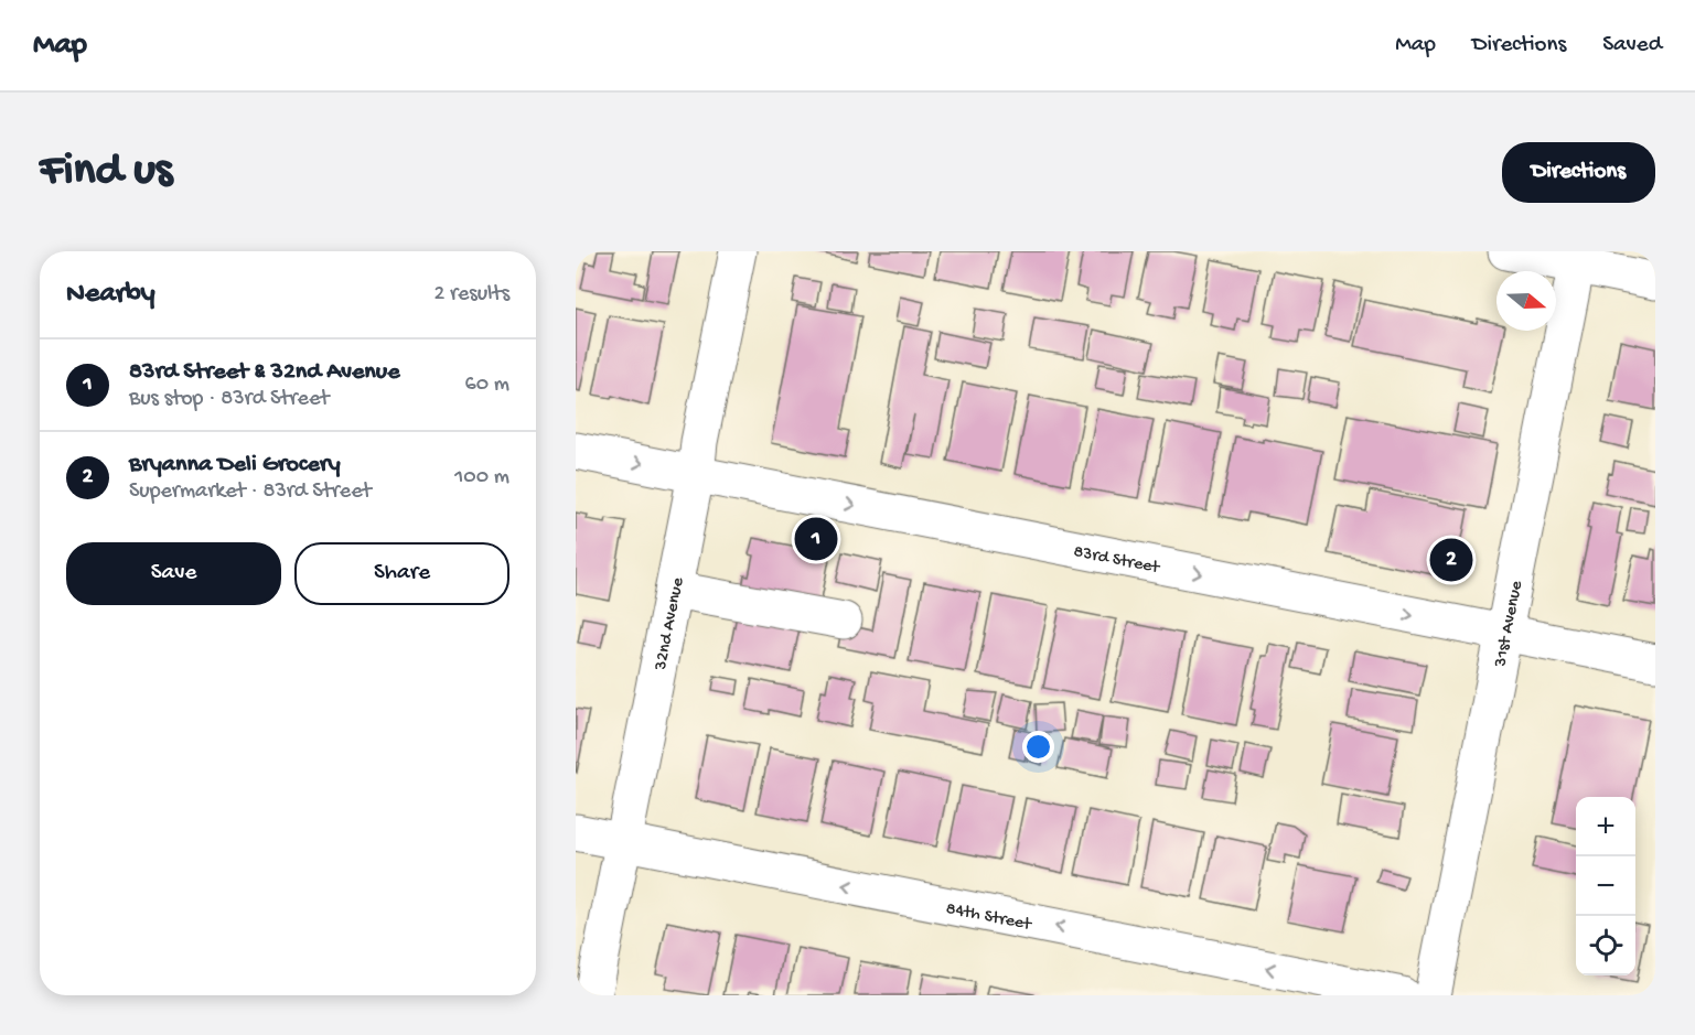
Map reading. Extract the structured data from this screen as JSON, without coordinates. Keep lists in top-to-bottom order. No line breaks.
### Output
{"streets":{"street":["83rd Street","32nd Avenue","31st Avenue","84th Street"]},"crossings":[["83rd Street","32nd Avenue"],["83rd Street","31st Avenue"],["32nd Avenue","84th Street"]],"one_way":["83rd Street","84th Street"],"north":"right","page":{"header":"Map","nav":["Map","Directions","Saved"],"buttons":["Directions",["Save","Share"]],"title":"Find us","heading":["Nearby","2 results"],"list":[{"mark":"1","name":"83rd Street & 32nd Avenue","note":"Bus stop · 83rd Street","value":"60 m"},{"mark":"2","name":"Bryanna Deli Grocery","note":"Supermarket · 83rd Street","value":"100 m"}],"pins":["1","2"],"map_buttons":["+","−"]}}
